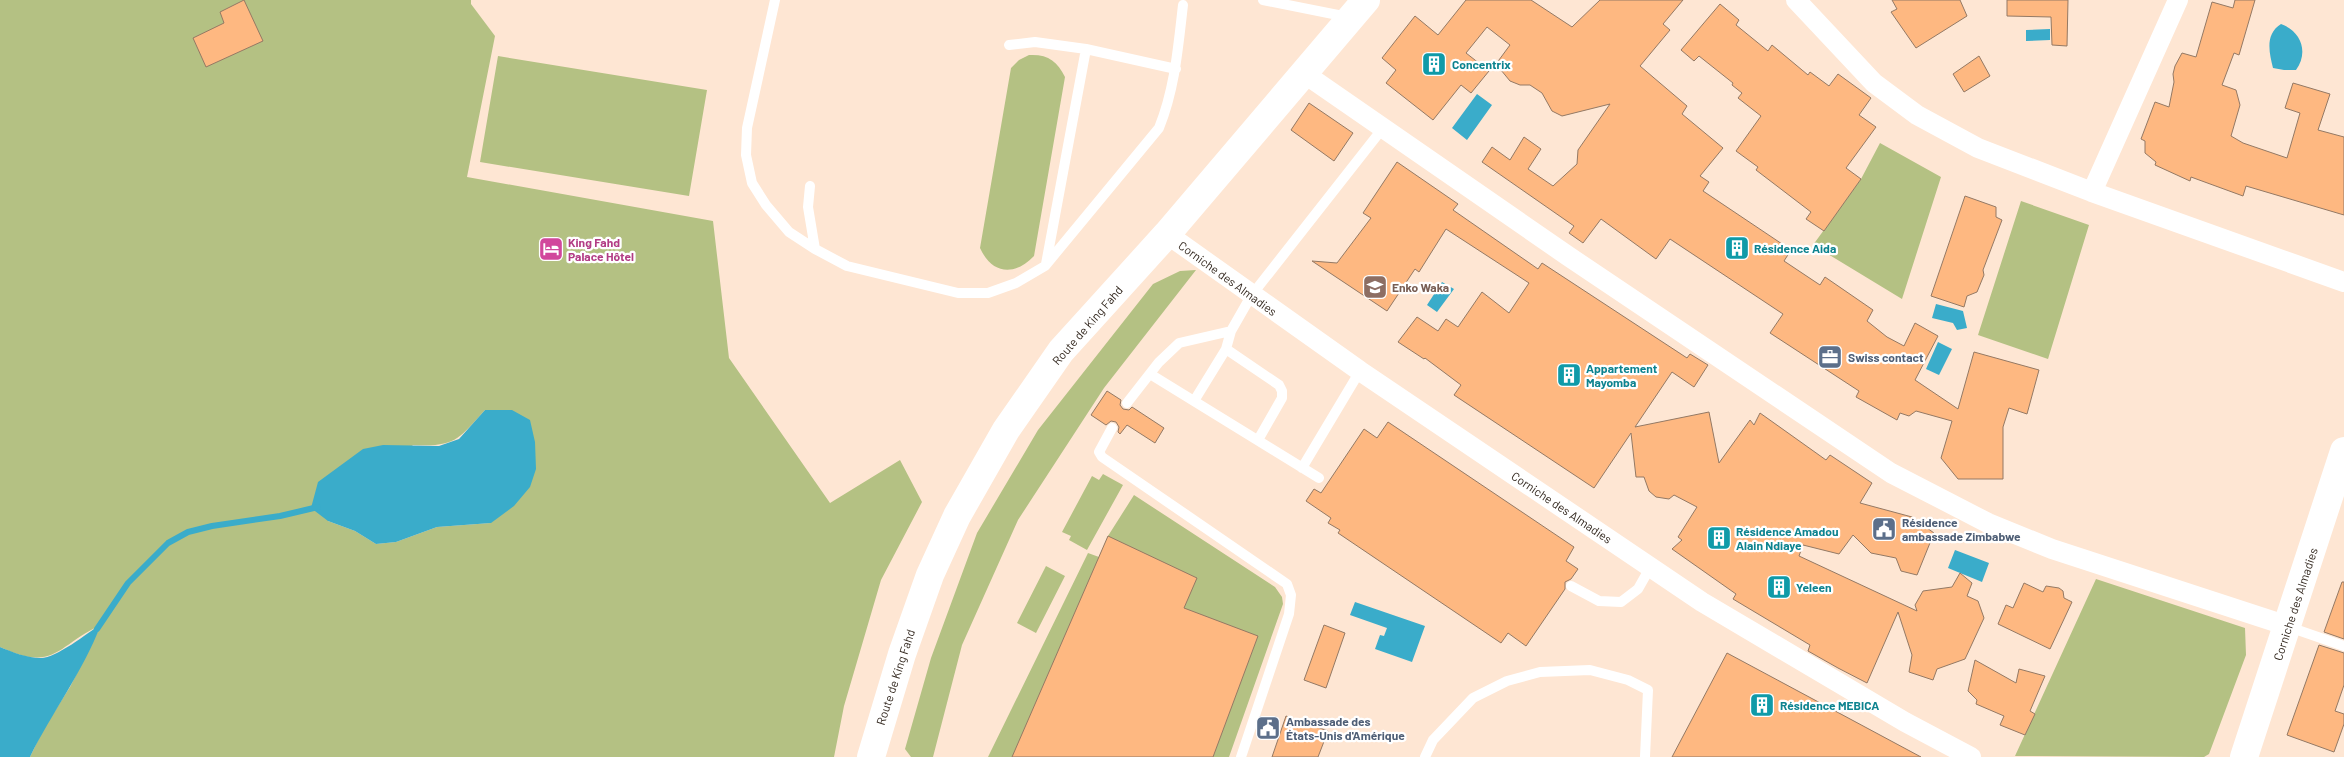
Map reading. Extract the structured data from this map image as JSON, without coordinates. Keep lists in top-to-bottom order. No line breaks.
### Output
{"streets":{"street":["Corniche des Almadies","Route de King Fahd"]},"crossings":[["Corniche des Almadies","Route de King Fahd"]],"places":{"building":["Concentrix","Résidence Aida","Appartement Mayomba","Résidence Amadou Alain Ndiaye","Yeleen","Résidence MEBICA"],"hotel":["King Fahd Palace Hôtel"],"school or university":["Enko Waka"],"office":["Swiss contact"],"public building":["Résidence ambassade Zimbabwe","Ambassade des États-Unis d'Amérique"]}}
